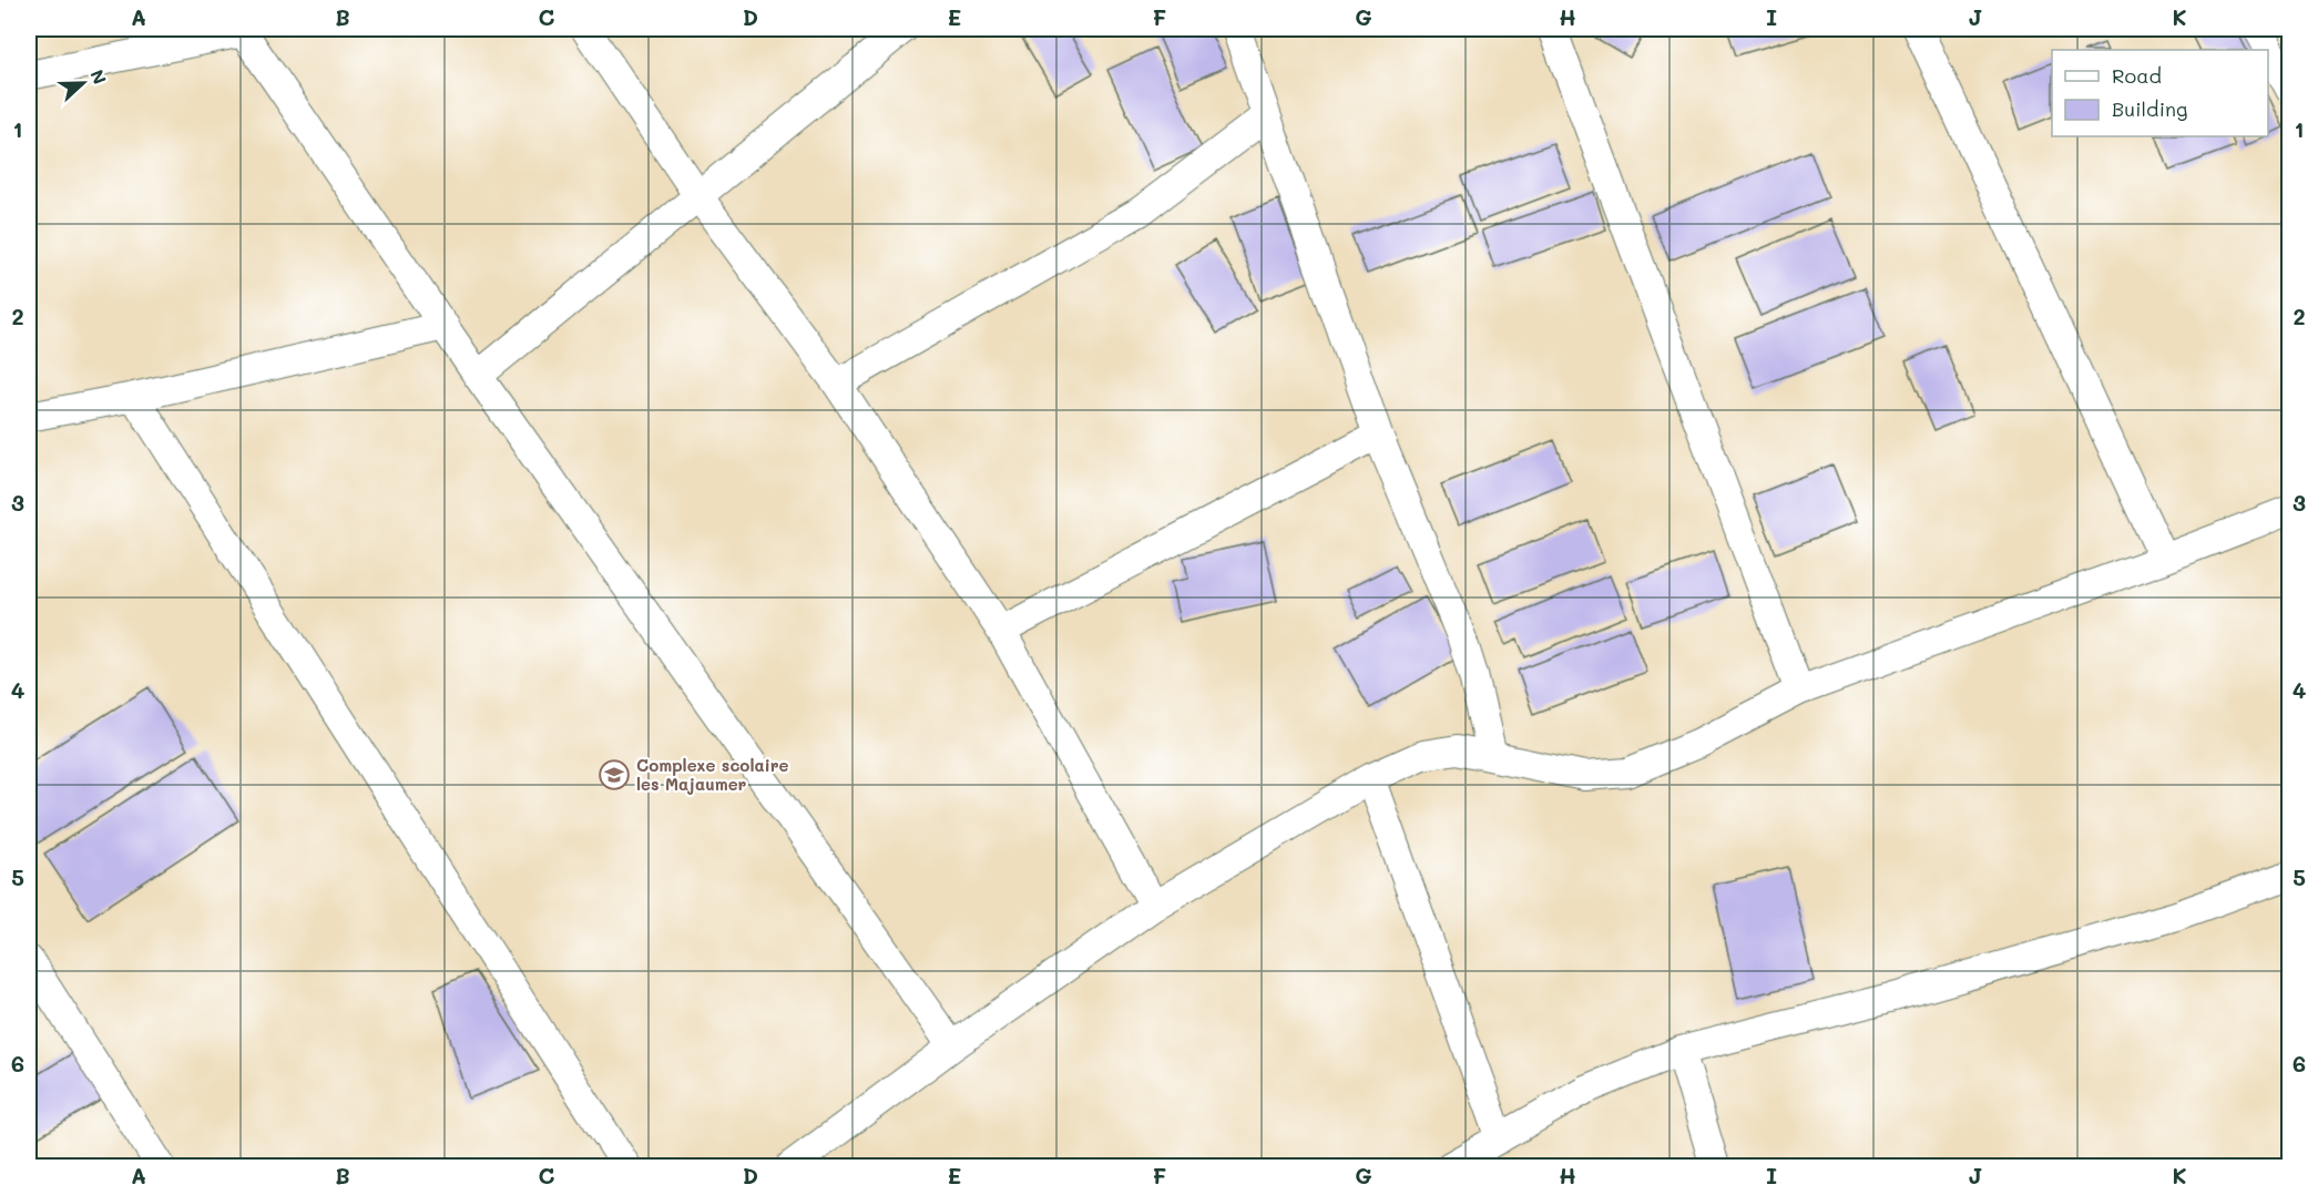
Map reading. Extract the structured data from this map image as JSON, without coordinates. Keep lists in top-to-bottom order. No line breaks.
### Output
{"places":{"school or university":["Complexe scolaire les Majaumer"]},"legend":["Road","Building"],"north":"right","grid":{"columns":["A","B","C","D","E","F","G","H","I","J","K"],"rows":["1","2","3","4","5","6"]}}
